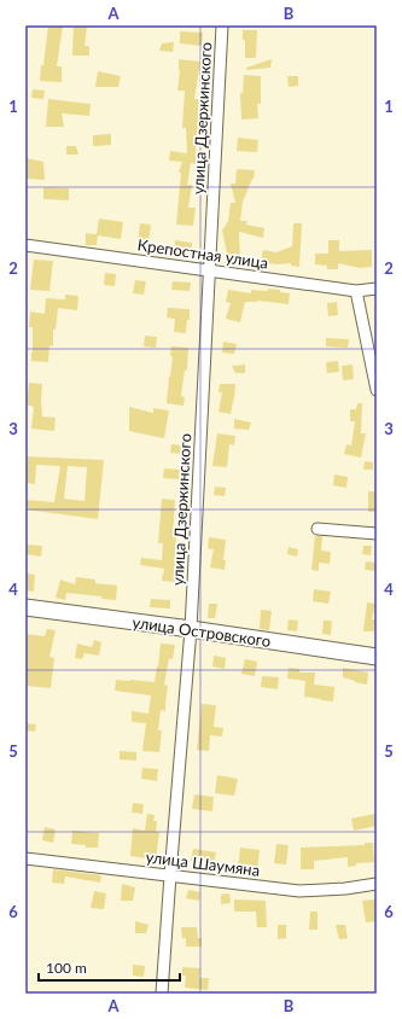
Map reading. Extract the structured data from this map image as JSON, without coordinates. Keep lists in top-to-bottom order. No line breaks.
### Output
{"streets":{"street":["улица Дзержинского","Крепостная улица","улица Островского","улица Шаумяна"]},"crossings":[["улица Дзержинского","Крепостная улица"],["улица Дзержинского","улица Островского"],["улица Дзержинского","улица Шаумяна"]],"scale_bar":"100 m","grid":{"columns":["A","B"],"rows":["1","2","3","4","5","6"]}}
